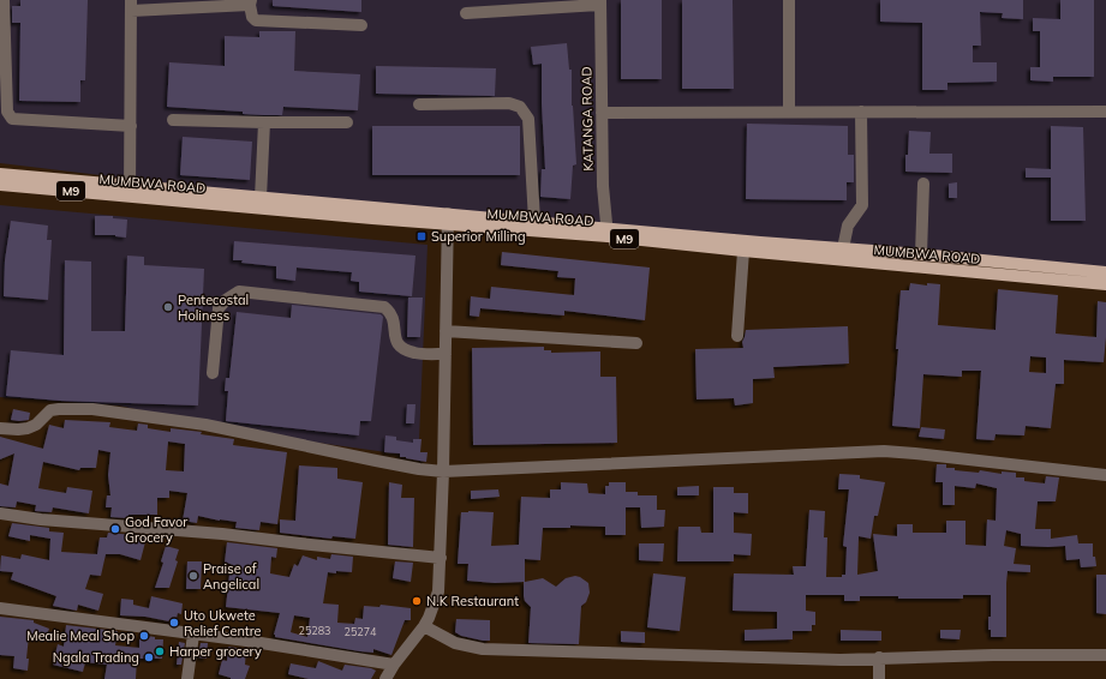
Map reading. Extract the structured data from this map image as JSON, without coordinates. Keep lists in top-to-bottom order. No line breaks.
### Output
{"streets":{"main road":["MUMBWA ROAD","M9"],"street":["KATANGA ROAD"]},"crossings":[["KATANGA ROAD","MUMBWA ROAD"]],"places":{"transit":["Superior Milling"],"other":["Pentecostal Holiness","God Favor Grocery","Praise of Angelical","N.K Restaurant","Uto Ukwete Relief Centre","Mealie Meal Shop","Harper grocery","Ngala Trading"]},"house_numbers":["25283","25274"]}
